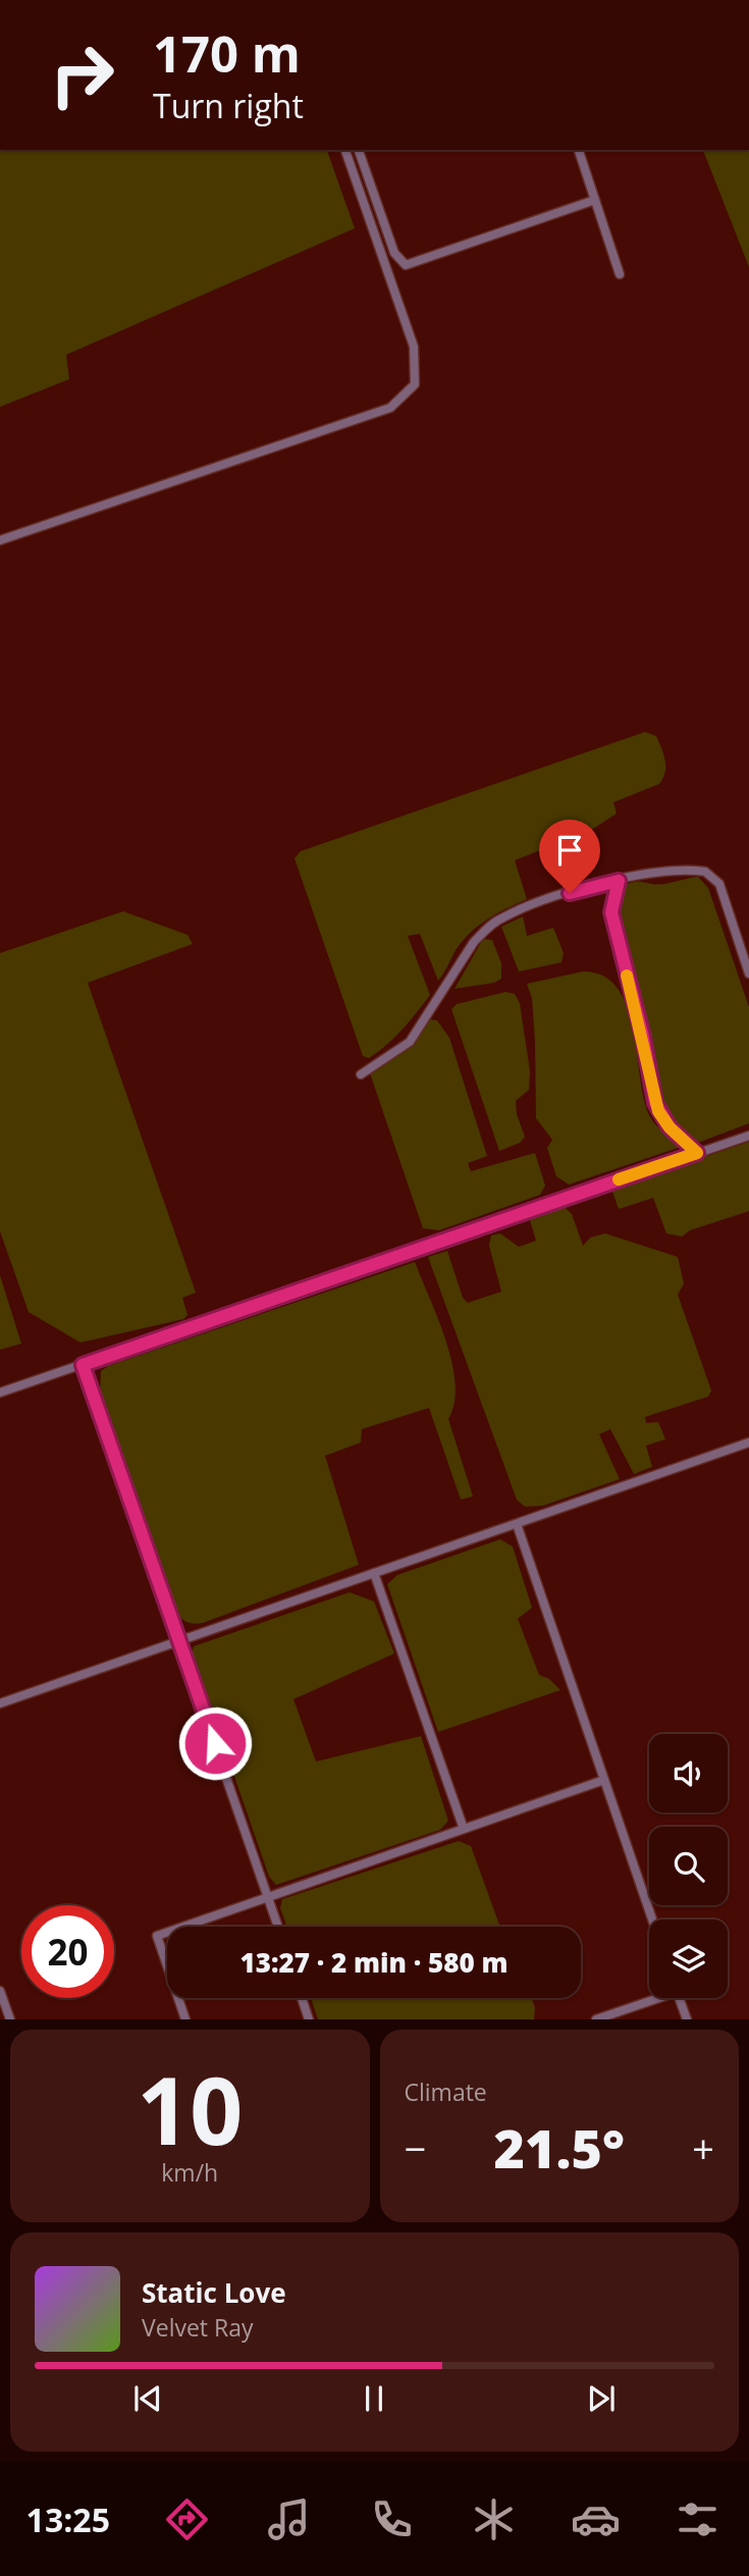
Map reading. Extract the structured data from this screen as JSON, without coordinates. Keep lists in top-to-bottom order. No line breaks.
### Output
{"page":{"turn":["170 m","Turn right"],"limit":"20","trip":"13:27 · 2 min · 580 m","tile":[["10","km/h"],"Climate"],"heat":["−","21.5°","+"],"song":["Static Love","Velvet Ray"],"tabs":"13:25"}}
